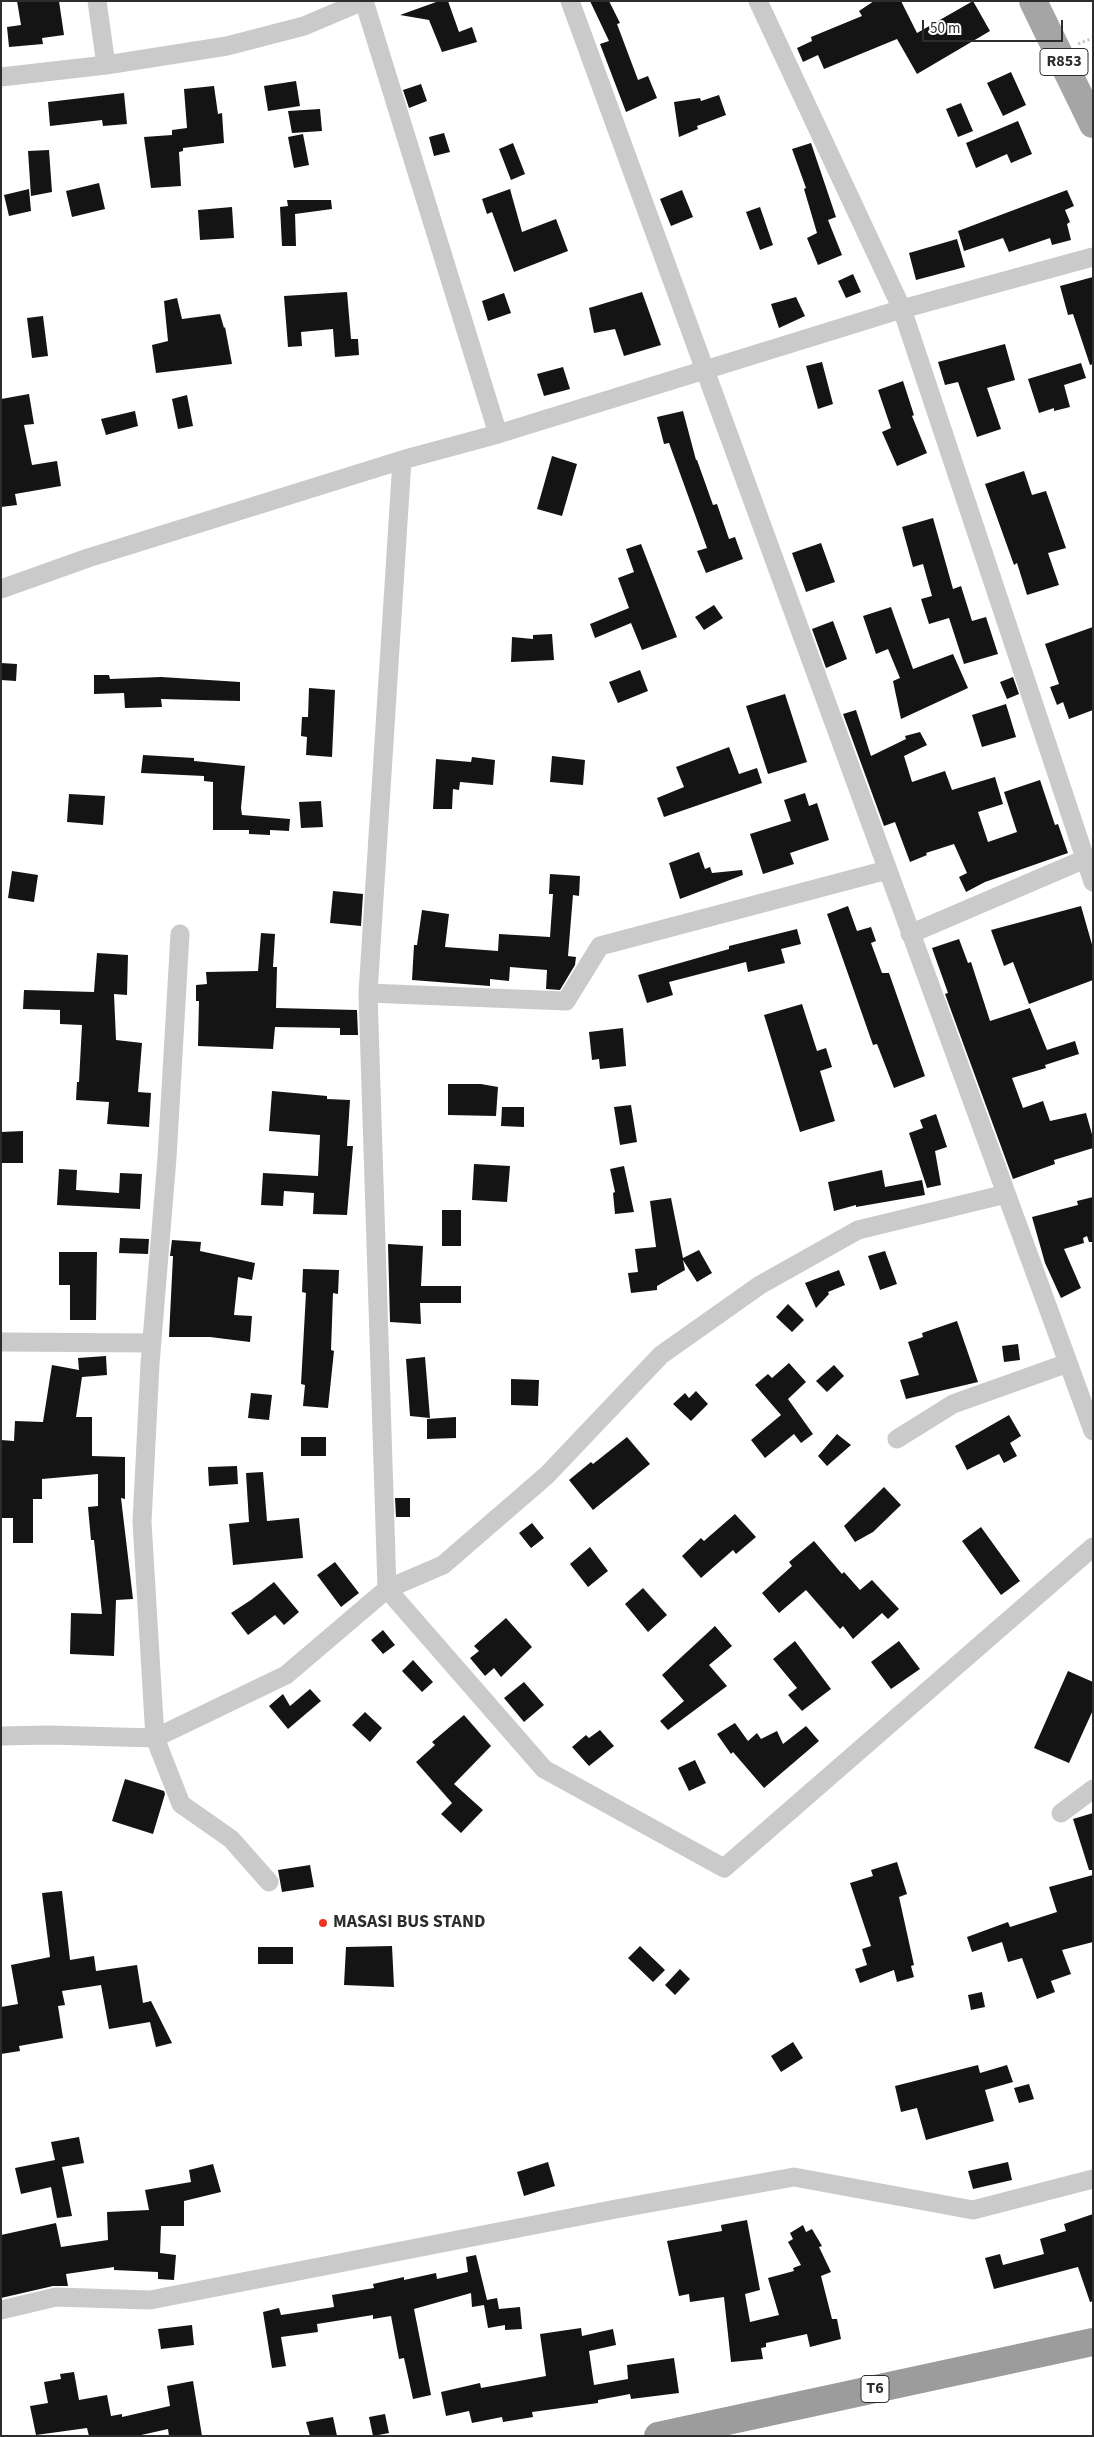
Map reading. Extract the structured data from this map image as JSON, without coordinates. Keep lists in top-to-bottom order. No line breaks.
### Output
{"streets":{"highway":["T6"],"main road":["R853"]},"places":["MASASI BUS STAND"],"scale_bar":"50 m"}
